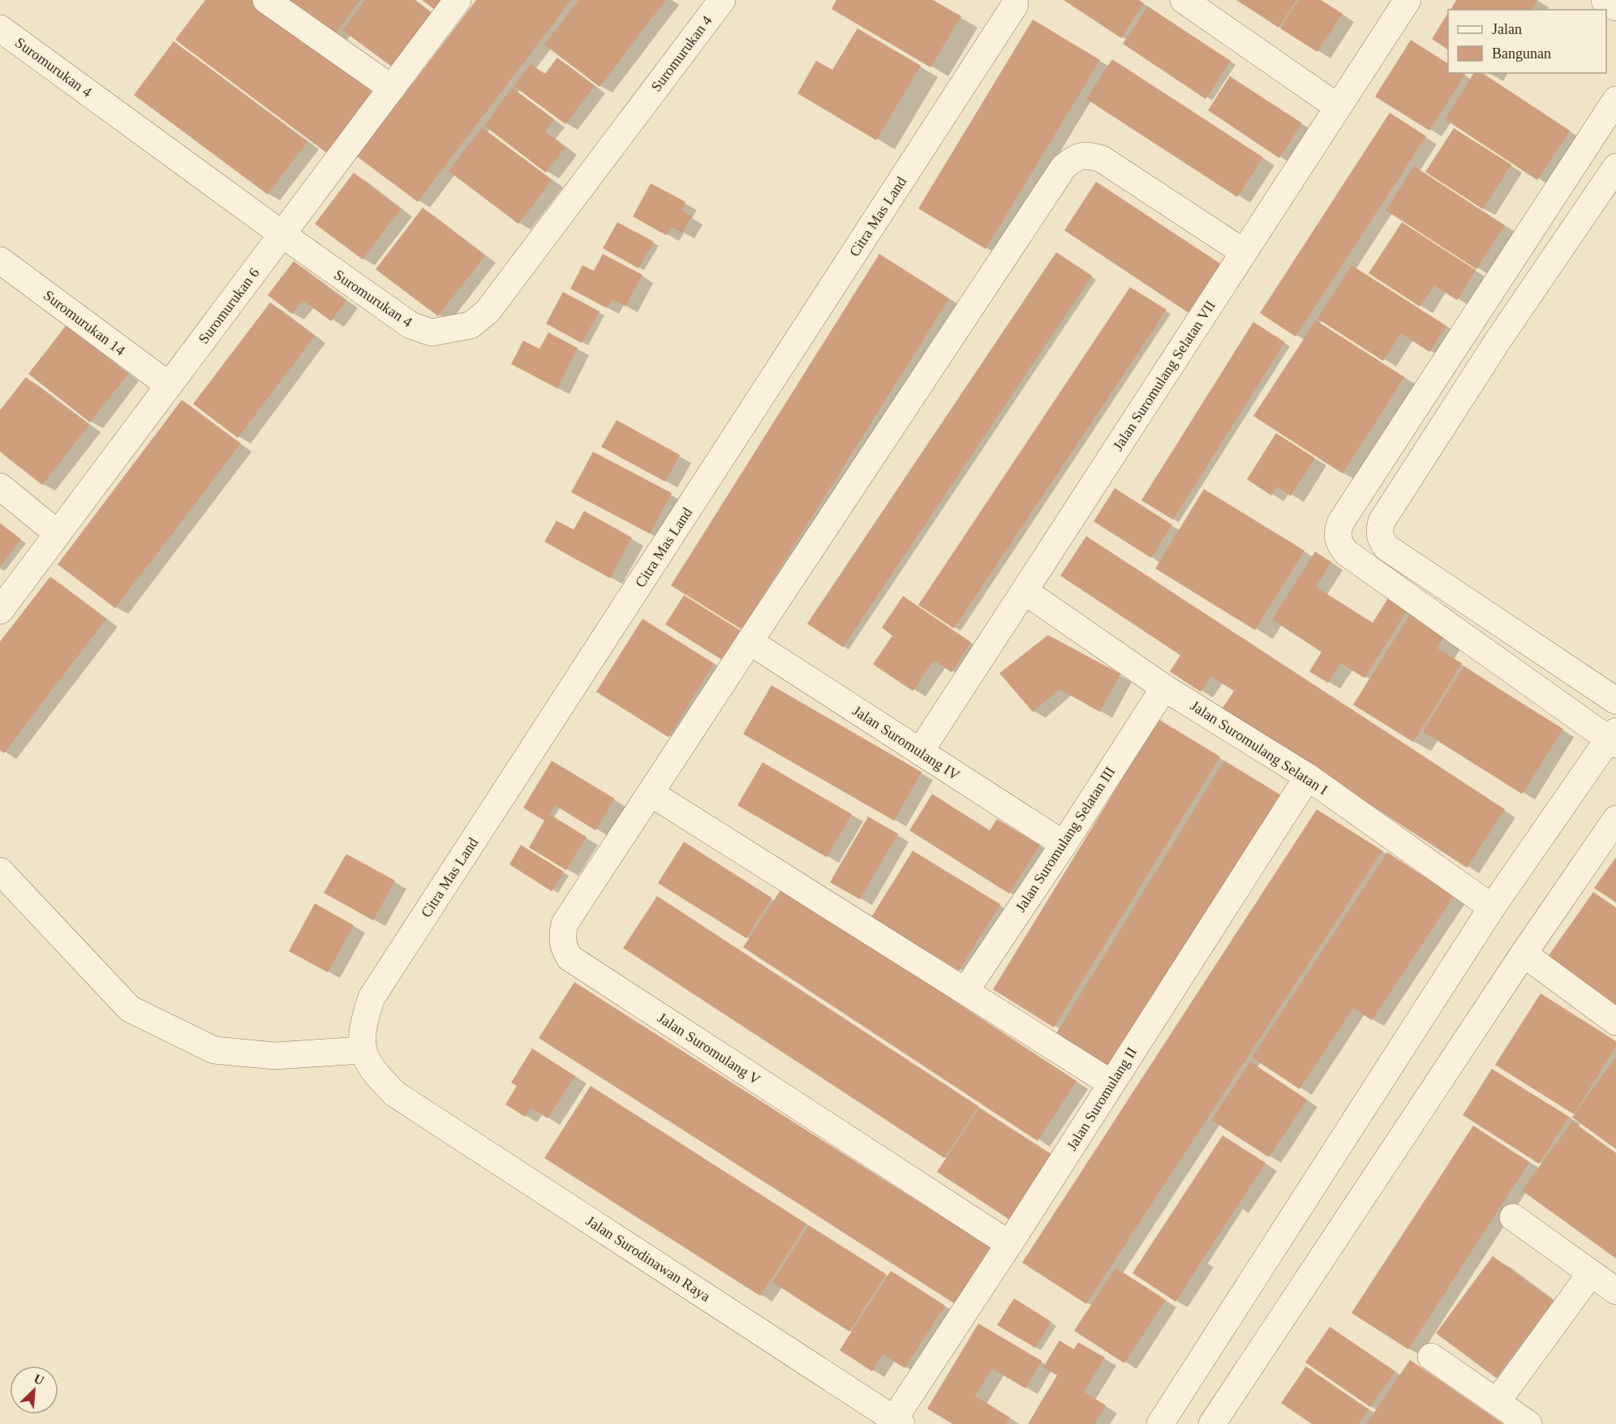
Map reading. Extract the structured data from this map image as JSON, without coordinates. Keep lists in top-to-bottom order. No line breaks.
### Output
{"streets":{"street":["Suromurukan 4","Citra Mas Land","Suromurukan 6","Suromurukan 14","Jalan Suromulang Selatan VII","Jalan Suromulang IV","Jalan Suromulang Selatan I","Jalan Suromulang Selatan III","Jalan Suromulang V","Jalan Suromulang II","Jalan Surodinawan Raya"]},"crossings":[["Suromurukan 4","Suromurukan 6"],["Citra Mas Land","Jalan Surodinawan Raya"],["Suromurukan 6","Suromurukan 14"],["Jalan Suromulang Selatan VII","Jalan Suromulang IV"],["Jalan Suromulang Selatan VII","Jalan Suromulang Selatan I"],["Jalan Suromulang Selatan VII","Jalan Suromulang V"],["Jalan Suromulang IV","Jalan Suromulang Selatan III"],["Jalan Suromulang IV","Jalan Suromulang V"],["Jalan Suromulang Selatan I","Jalan Suromulang Selatan III"],["Jalan Suromulang Selatan I","Jalan Suromulang II"],["Jalan Suromulang V","Jalan Suromulang II"],["Jalan Suromulang II","Jalan Surodinawan Raya"]],"legend":["Jalan","Bangunan"],"north":"top right"}
